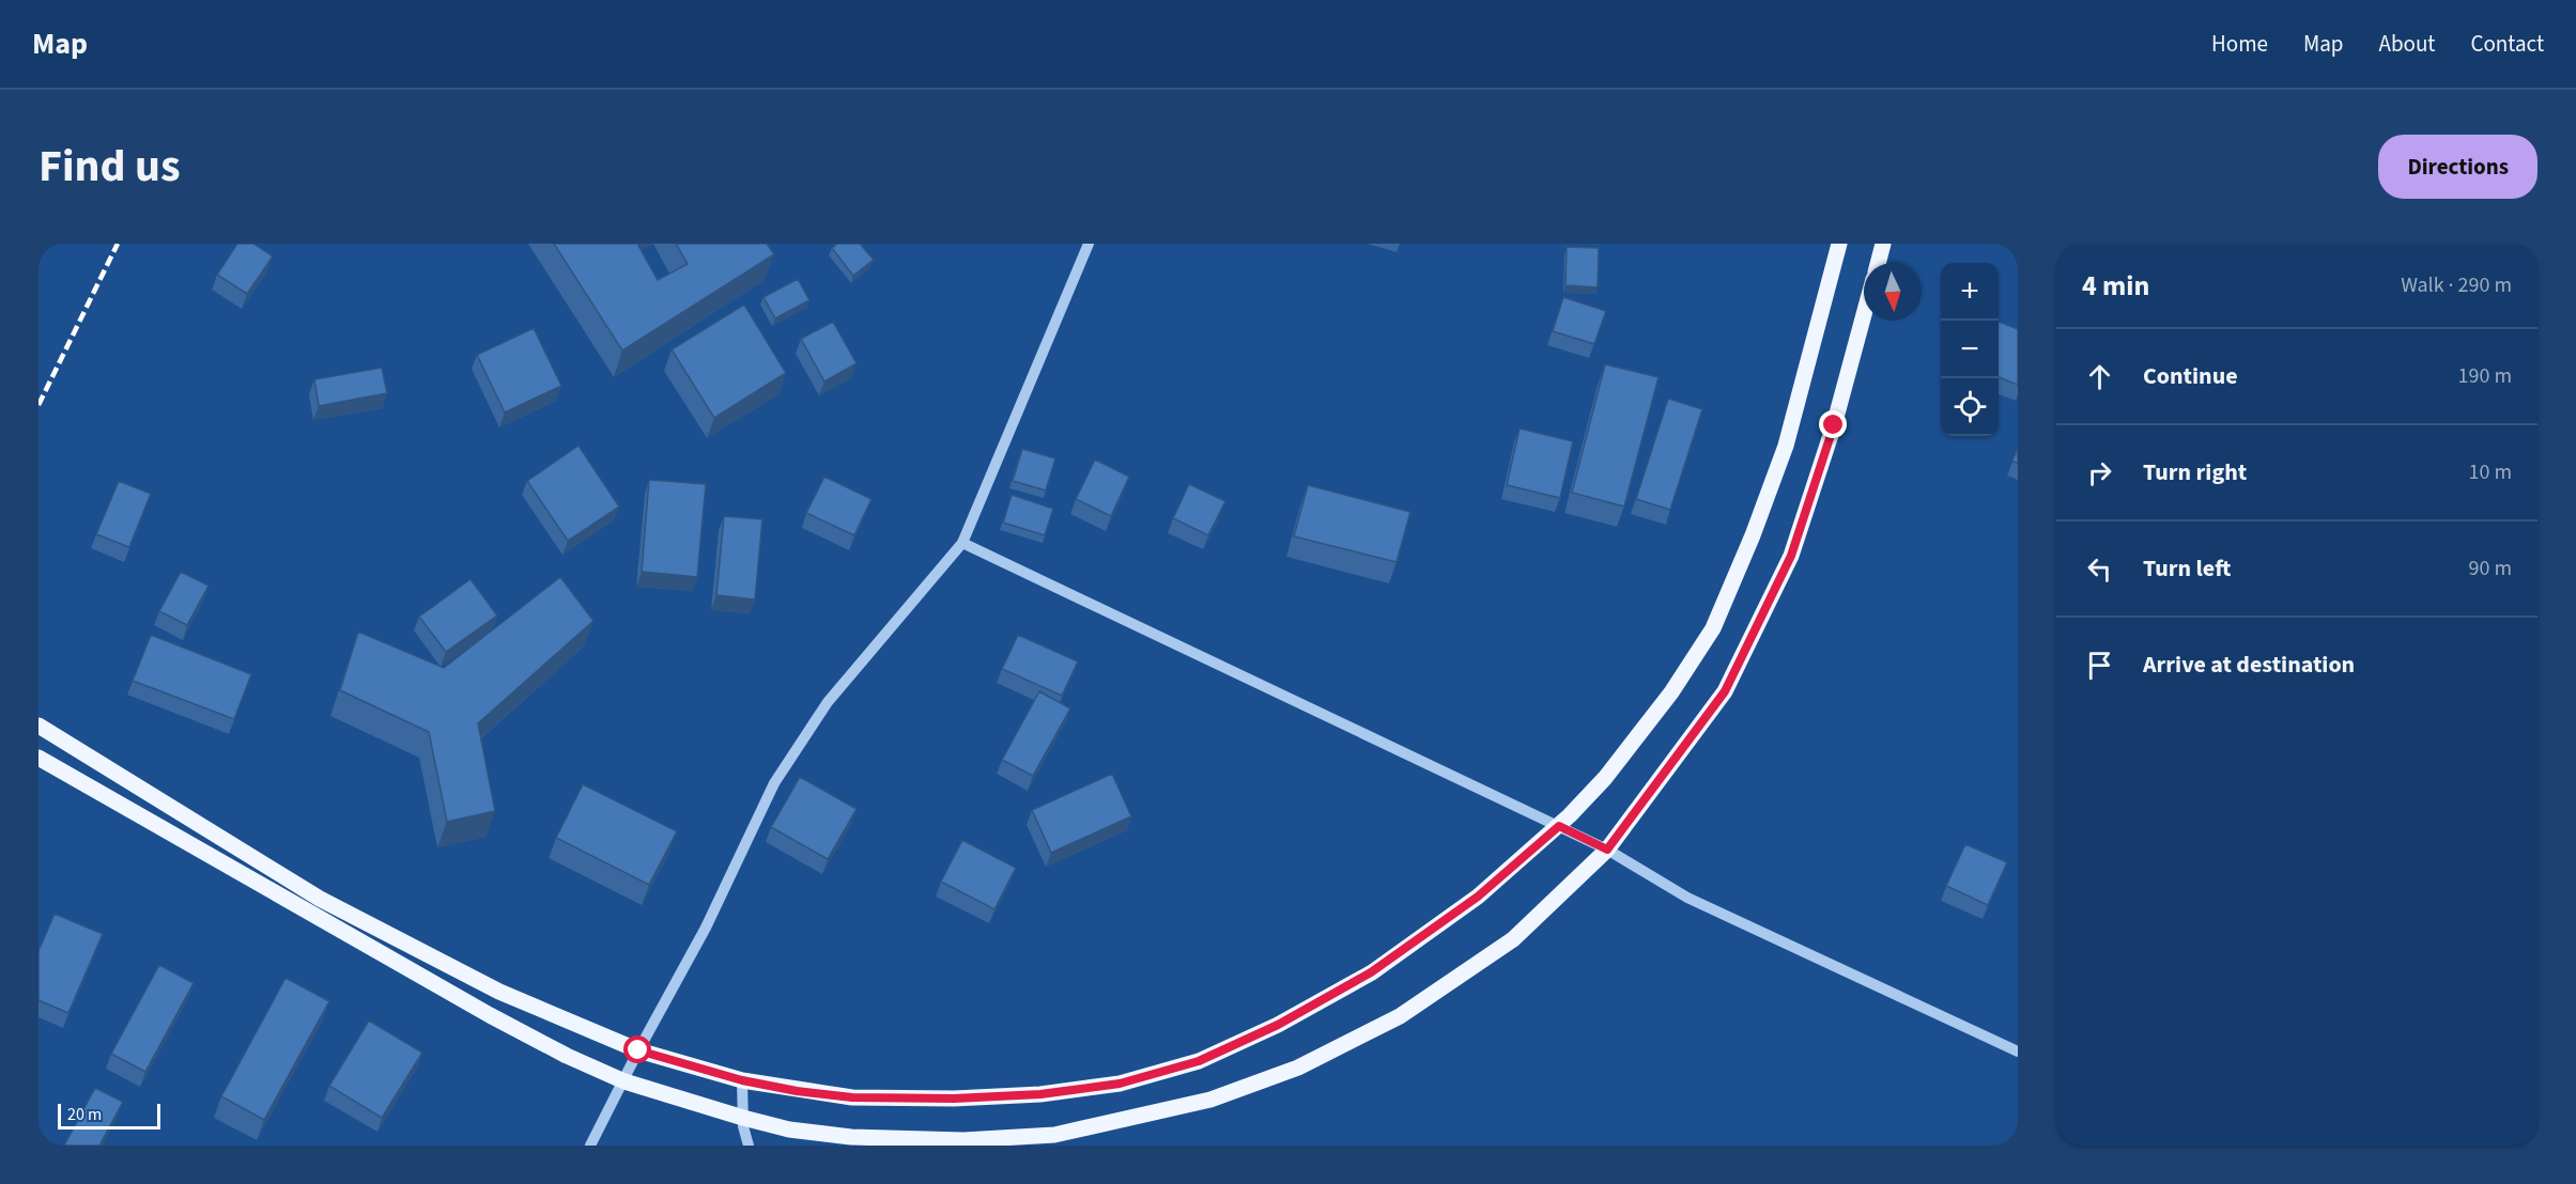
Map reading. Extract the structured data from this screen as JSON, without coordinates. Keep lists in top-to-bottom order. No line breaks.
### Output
{"scale_bar":"20 m","north":"bottom","page":{"header":"Map","nav":["Home","Map","About","Contact"],"title":"Find us","buttons":"Directions","heading":["4 min","Walk · 290 m"],"map_buttons":["+","−"],"list":[["Continue","190 m"],["Turn right","10 m"],["Turn left","90 m"],"Arrive at destination"],"scale":"20 m"}}
